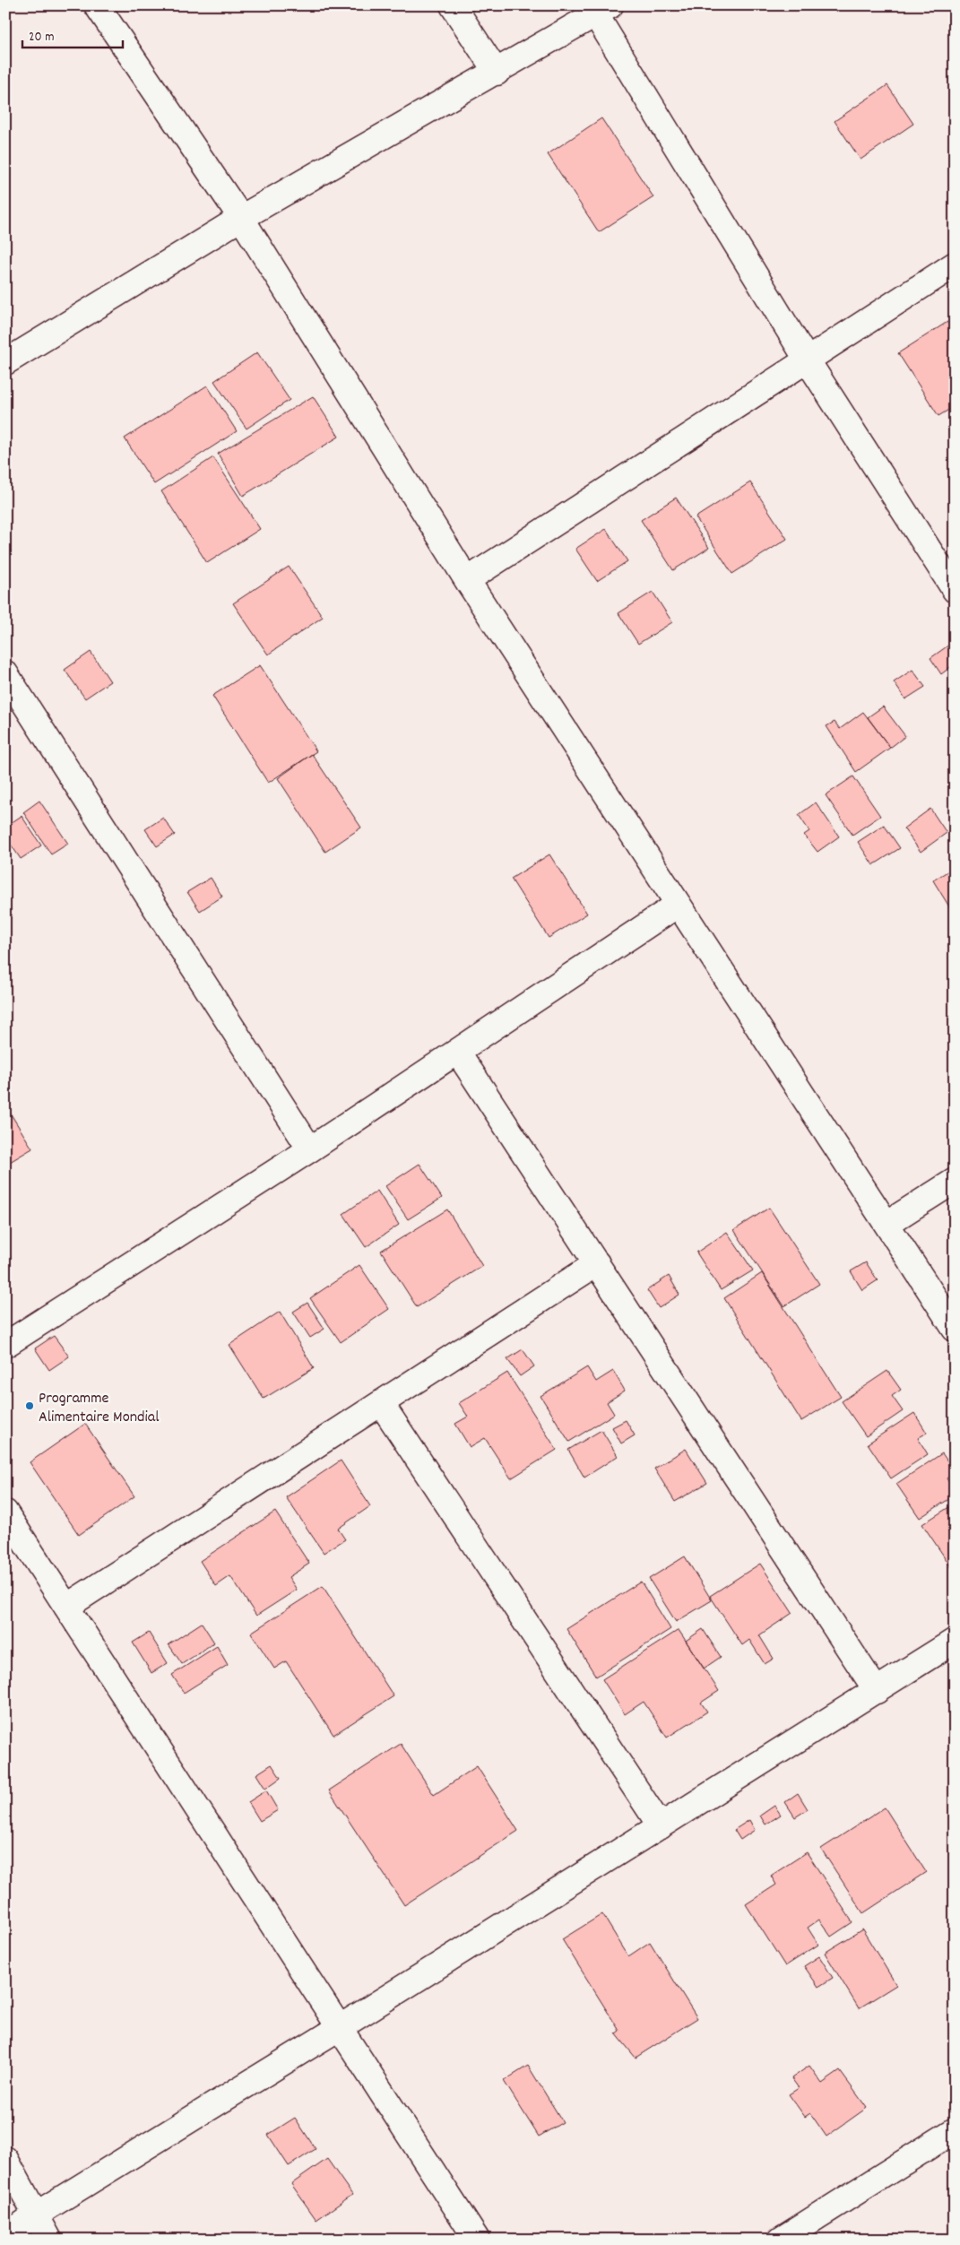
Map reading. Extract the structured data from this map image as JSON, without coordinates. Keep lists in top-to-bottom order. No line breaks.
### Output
{"places":["Programme Alimentaire Mondial"],"scale_bar":"20 m"}
